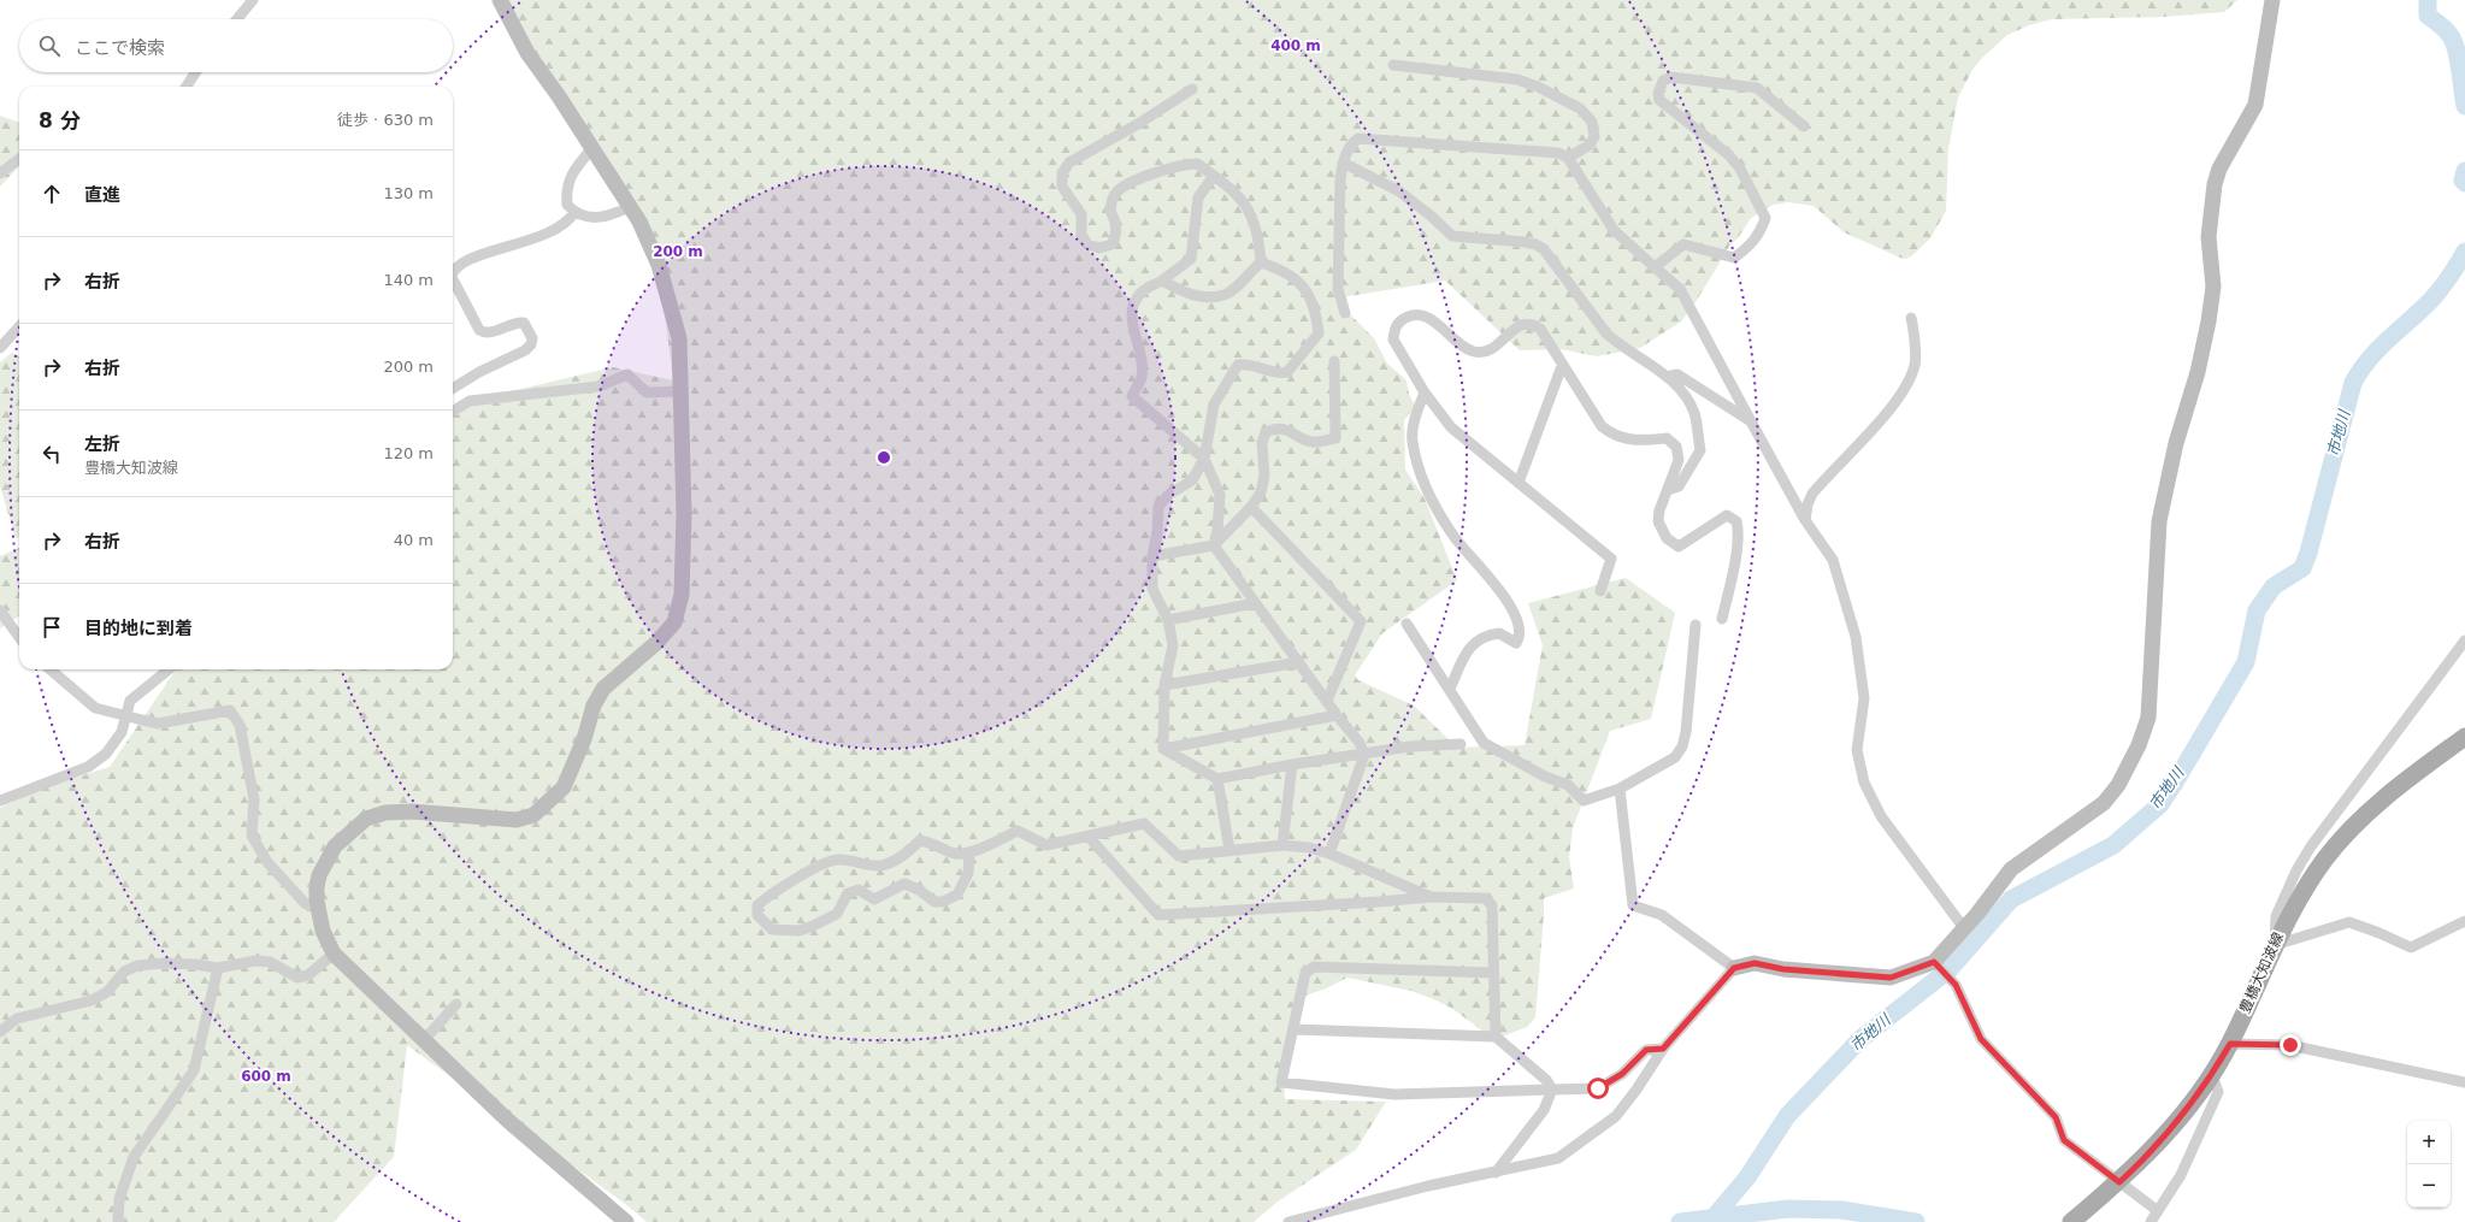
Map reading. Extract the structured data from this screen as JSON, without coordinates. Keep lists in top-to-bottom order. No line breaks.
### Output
{"streets":{"main road":["豊橋大知波線"]},"water":["市地川"],"page":{"search":"ここで検索","heading":["8 分","徒歩 · 630 m"],"list":[["直進","130 m"],["右折","140 m"],["右折","200 m"],["左折","豊橋大知波線","120 m"],["右折","40 m"],"目的地に到着"],"map_buttons":["+","−"]},"rings":["400 m","200 m","600 m"]}
